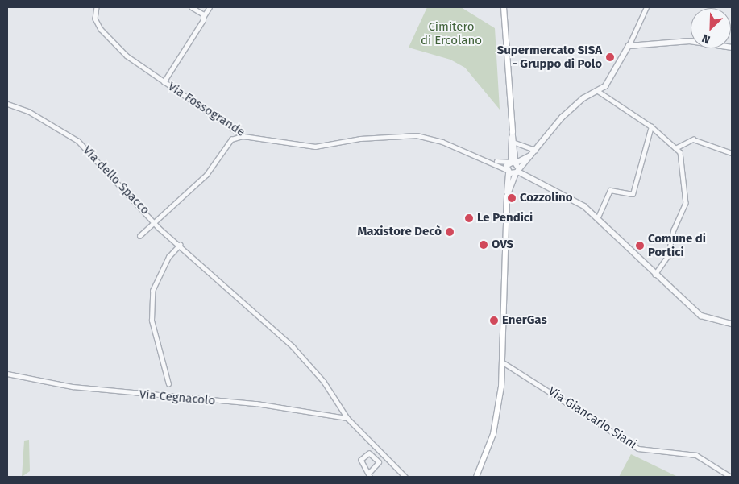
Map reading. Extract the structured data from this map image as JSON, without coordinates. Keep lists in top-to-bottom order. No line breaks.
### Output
{"streets":{"street":["Via Fossogrande","Via dello Spacco","Via Cegnacolo","Via Giancarlo Siani"]},"crossings":[["Via Fossogrande","Via dello Spacco"]],"parks":["Cimitero di Ercolano"],"places":["Supermercato SISA - Gruppo di Polo","Cozzolino","Le Pendici","Maxistore Decò","OVS","Comune di Portici","EnerGas"],"north":"bottom left"}
